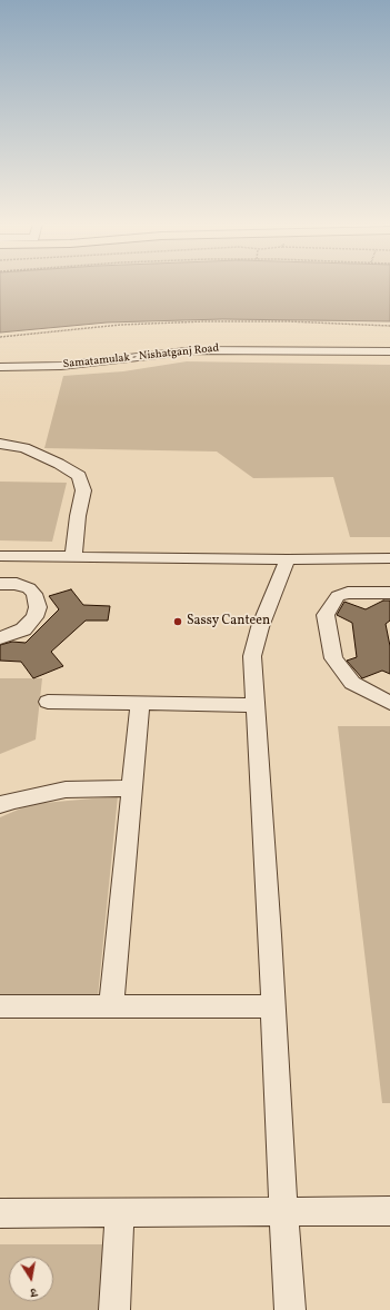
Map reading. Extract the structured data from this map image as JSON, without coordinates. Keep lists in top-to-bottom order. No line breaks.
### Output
{"streets":{"street":["Samatamulak - Nishatganj Road"]},"places":["Sassy Canteen"],"north":"bottom"}
